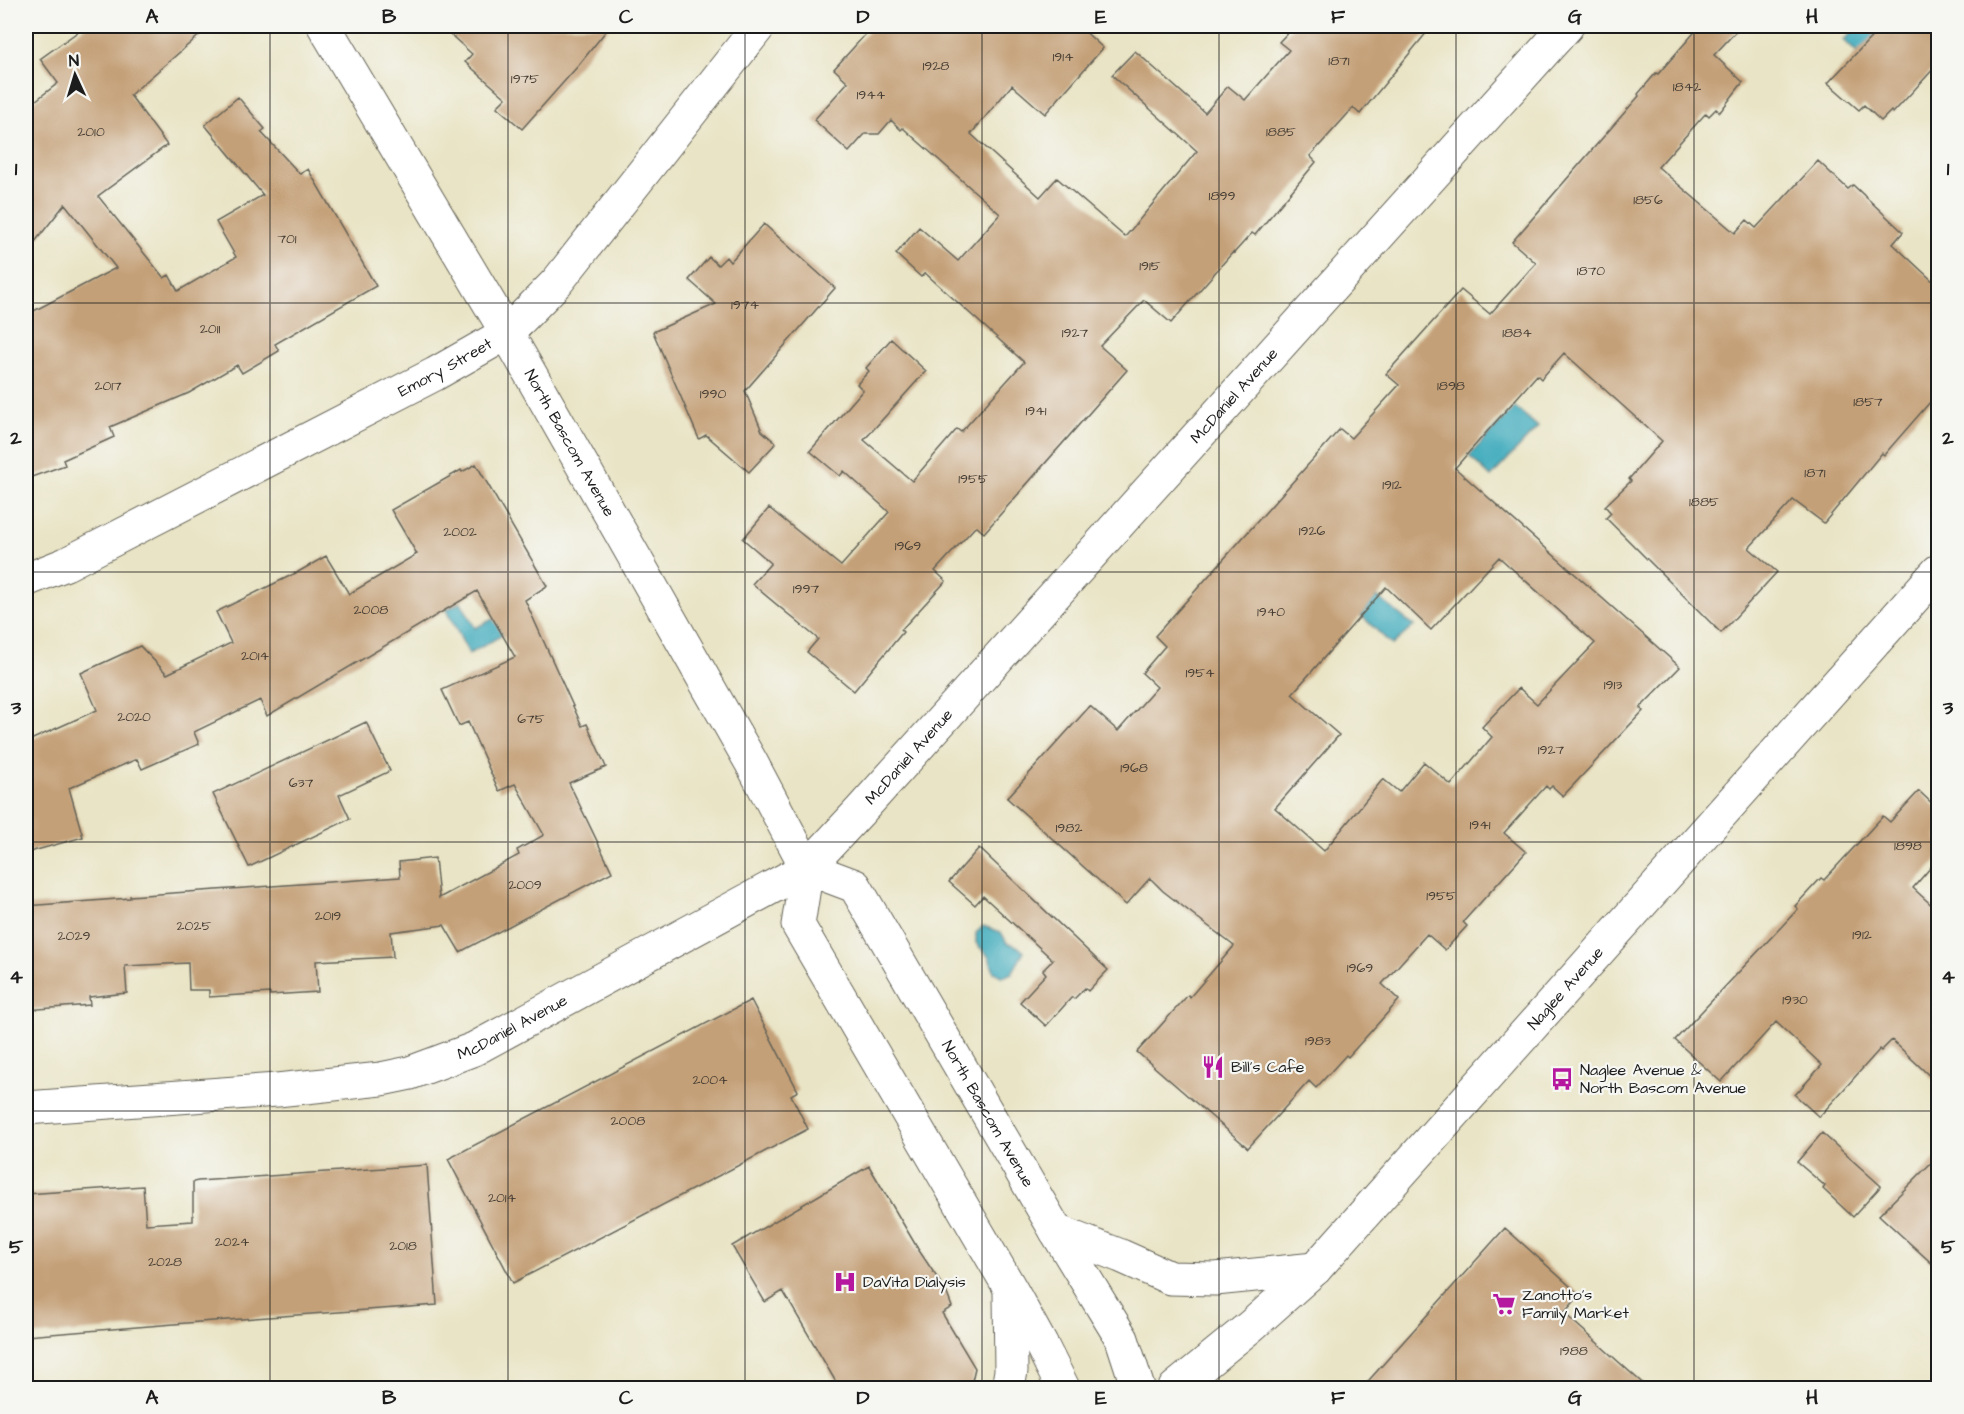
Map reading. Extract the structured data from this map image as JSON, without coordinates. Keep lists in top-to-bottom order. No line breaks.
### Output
{"streets":{"main road":["Emory Street","McDaniel Avenue","North Bascom Avenue","Naglee Avenue"]},"crossings":[["Emory Street","North Bascom Avenue"],["McDaniel Avenue","North Bascom Avenue"]],"places":{"restaurant":["Bill’s Cafe"],"bus stop":["Naglee Avenue & North Bascom Avenue"],"hospital":["DaVita Dialysis"],"supermarket":["Zanotto’s Family Market"]},"house_numbers":["1914","1871","1928","1975","1842","1944","2010","1885","1899","1856","701","1915","1870","1974","2011","1927","1884","2017","1898","1990","1857","1941","1871","1955","1912","1885","1926","2002","1969","1997","2008","1940","2014","1954","1913","2020","675","1927","1968","637","1941","1982","1898","2009","1955","2019","2025","1912","2029","1969","1930","1983","2004","2008","2014","2024","2018","2028","1988"],"north":"top","grid":{"columns":["A","B","C","D","E","F","G","H"],"rows":["1","2","3","4","5"]}}
